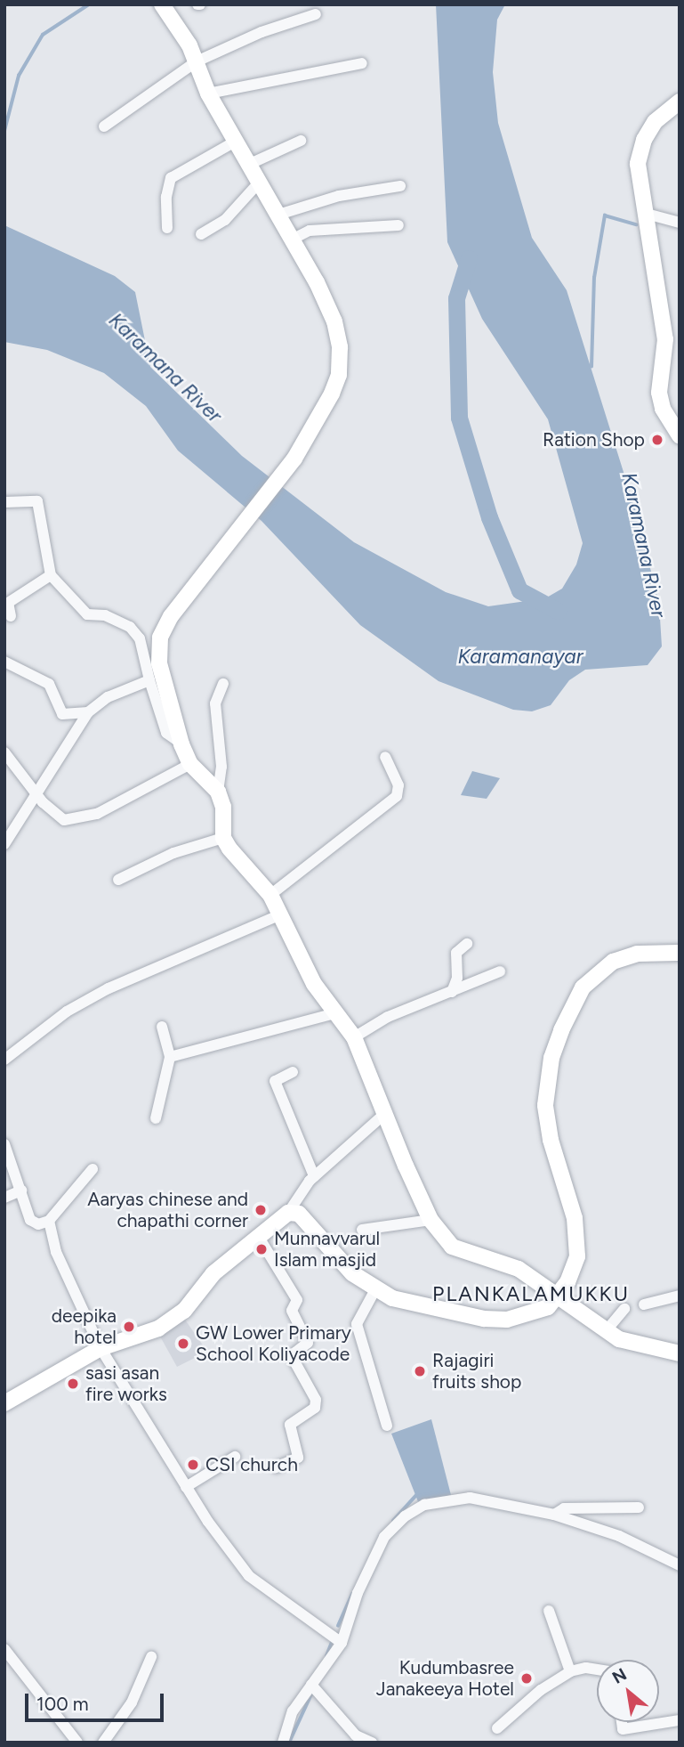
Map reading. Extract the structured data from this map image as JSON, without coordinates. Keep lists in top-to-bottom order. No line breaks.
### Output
{"districts":["PLANKALAMUKKU"],"water":["Karamana River","Karamanayar"],"places":["Ration Shop","Aaryas chinese and chapathi corner","Munnavvarul Islam masjid","deepika hotel","GW Lower Primary School Koliyacode","Rajagiri fruits shop","sasi asan fire works","CSI church","Kudumbasree Janakeeya Hotel"],"scale_bar":"100 m","north":"top left"}
